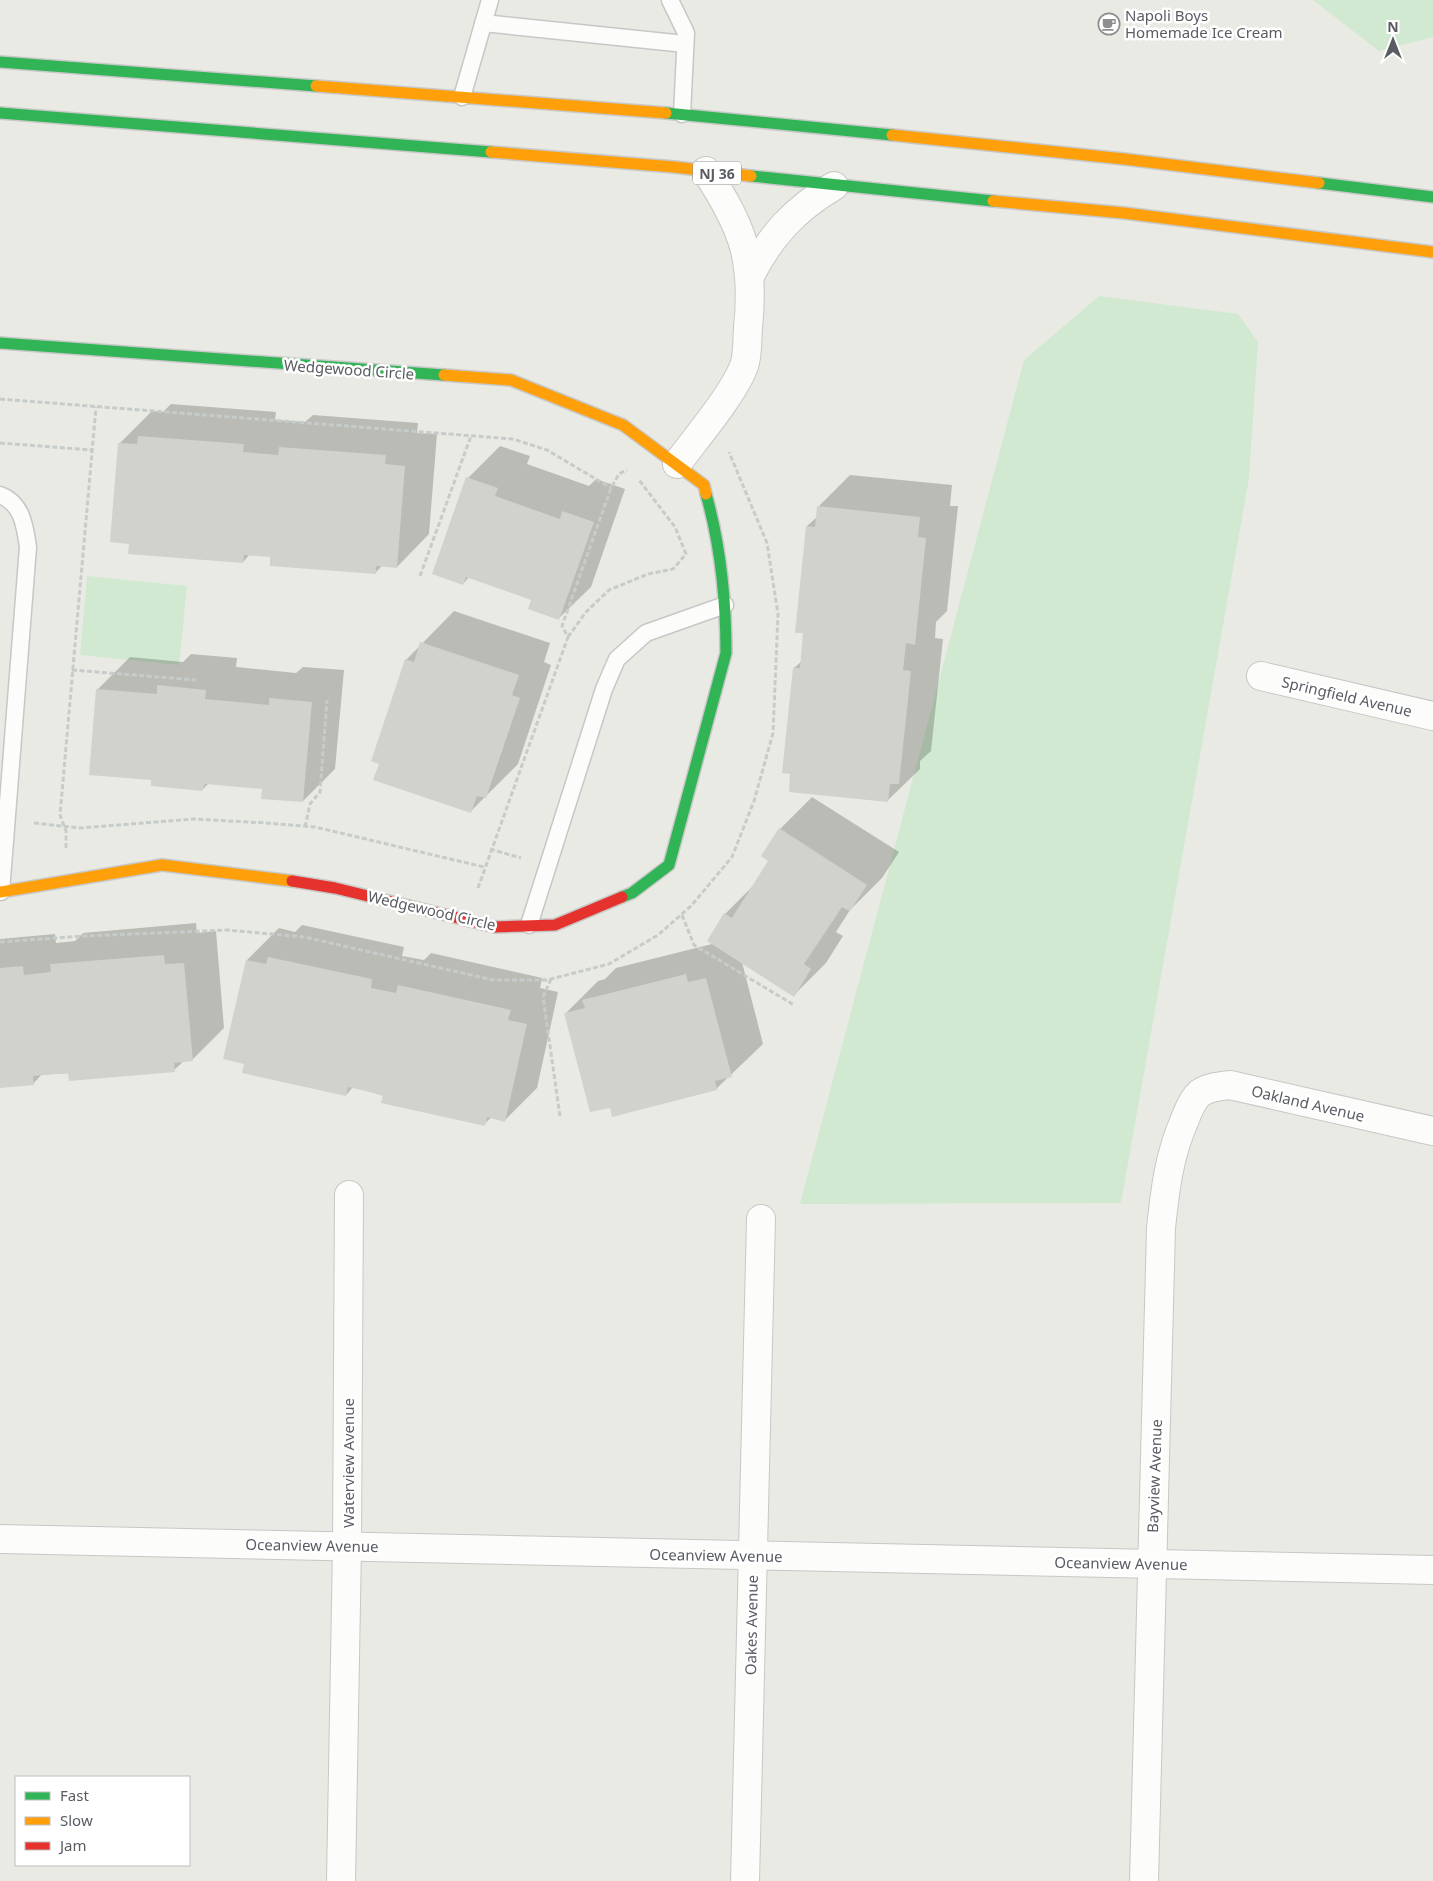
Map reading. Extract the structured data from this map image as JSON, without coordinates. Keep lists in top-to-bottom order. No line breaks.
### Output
{"streets":{"main road":["NJ 36","Wedgewood Circle"],"street":["Springfield Avenue","Oakland Avenue","Waterview Avenue","Bayview Avenue","Oceanview Avenue","Oakes Avenue"]},"crossings":[["Oakland Avenue","Bayview Avenue"],["Waterview Avenue","Oceanview Avenue"],["Bayview Avenue","Oceanview Avenue"],["Oceanview Avenue","Oakes Avenue"]],"places":{"cafe":["Napoli Boys Homemade Ice Cream"]},"legend":["Fast","Slow","Jam"],"north":"top"}
